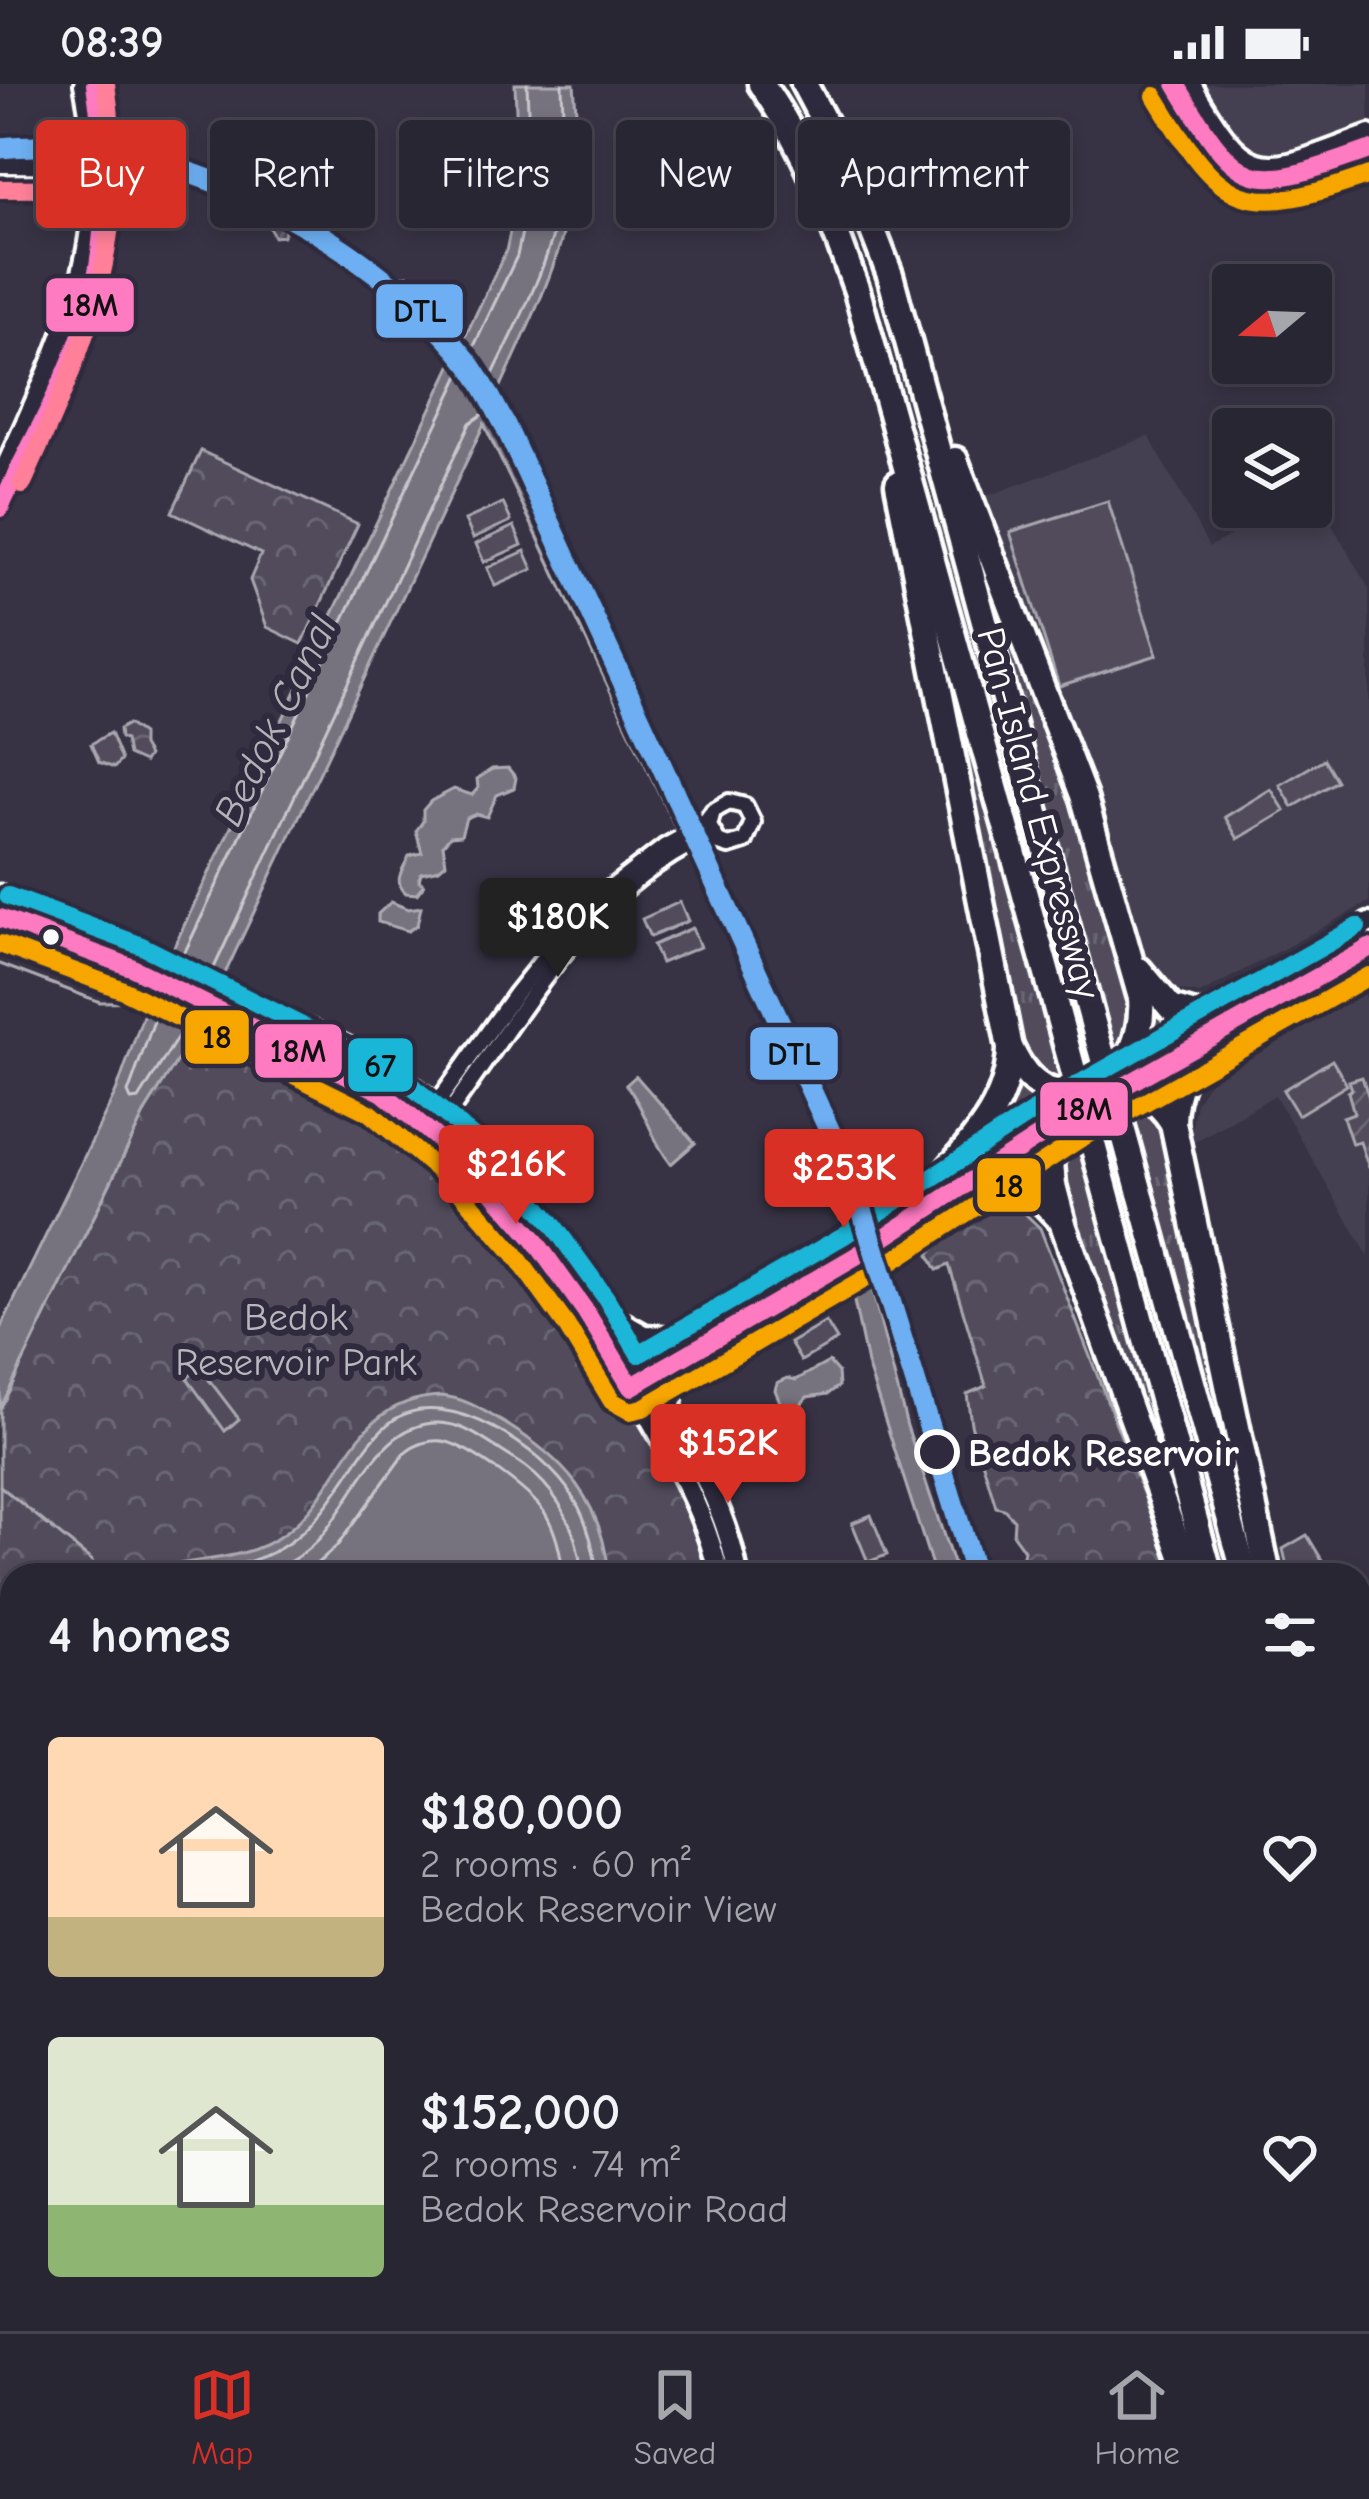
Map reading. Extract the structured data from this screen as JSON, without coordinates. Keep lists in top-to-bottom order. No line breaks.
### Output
{"streets":{"highway":["Pan-Island Expressway"]},"water":["Bedok Canal"],"parks":["Bedok Reservoir Park"],"places":["Bedok Reservoir"],"lines":["transit line 18M","transit line 18","transit line DTL","transit line 67"],"north":"left","page":{"status":"08:39","chip":["Buy","Rent","Filters","New","Apartment"],"price":["$180K","$216K","$253K","$152K"],"heading":"4 homes","list":[{"name":"$180,000","note":"2 rooms · 60 m² · Bedok Reservoir View"},{"name":"$152,000","note":"2 rooms · 74 m² · Bedok Reservoir Road"}],"tabs":["Map","Saved","Home"]}}
